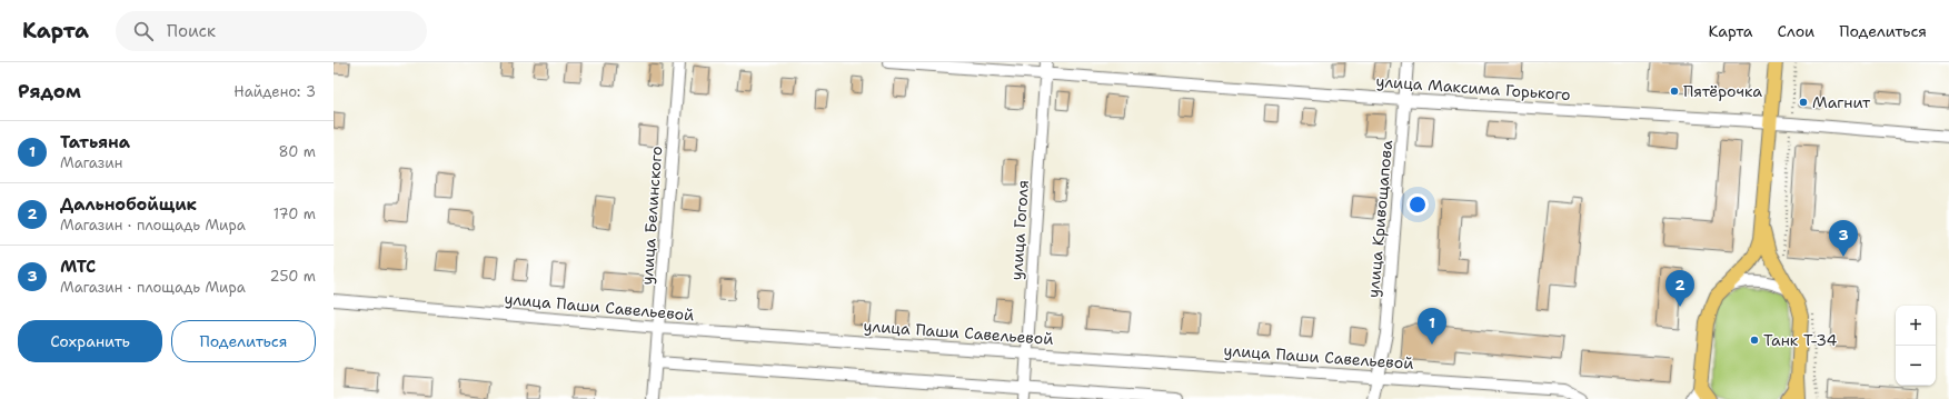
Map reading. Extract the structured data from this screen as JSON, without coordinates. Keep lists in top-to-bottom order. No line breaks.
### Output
{"streets":{"street":["улица Максима Горького","улица Белинского","улица Кривощапова","улица Гоголя","улица Паши Савельевой"]},"crossings":[["улица Максима Горького","улица Кривощапова"],["улица Максима Горького","улица Гоголя"],["улица Белинского","улица Паши Савельевой"],["улица Кривощапова","улица Паши Савельевой"],["улица Гоголя","улица Паши Савельевой"]],"places":["Пятёрочка","Магнит","Танк Т-34"],"page":{"header":"Карта","search":"Поиск","nav":["Карта","Слои","Поделиться"],"heading":["Рядом","Найдено: 3"],"list":[{"mark":"1","name":"Татьяна","note":"Магазин","value":"80 m"},{"mark":"2","name":"Дальнобойщик","note":"Магазин · площадь Мира","value":"170 m"},{"mark":"3","name":"МТС","note":"Магазин · площадь Мира","value":"250 m"}],"pins":["3","2","1"],"map_buttons":["+","−"],"buttons":["Сохранить","Поделиться"]}}
